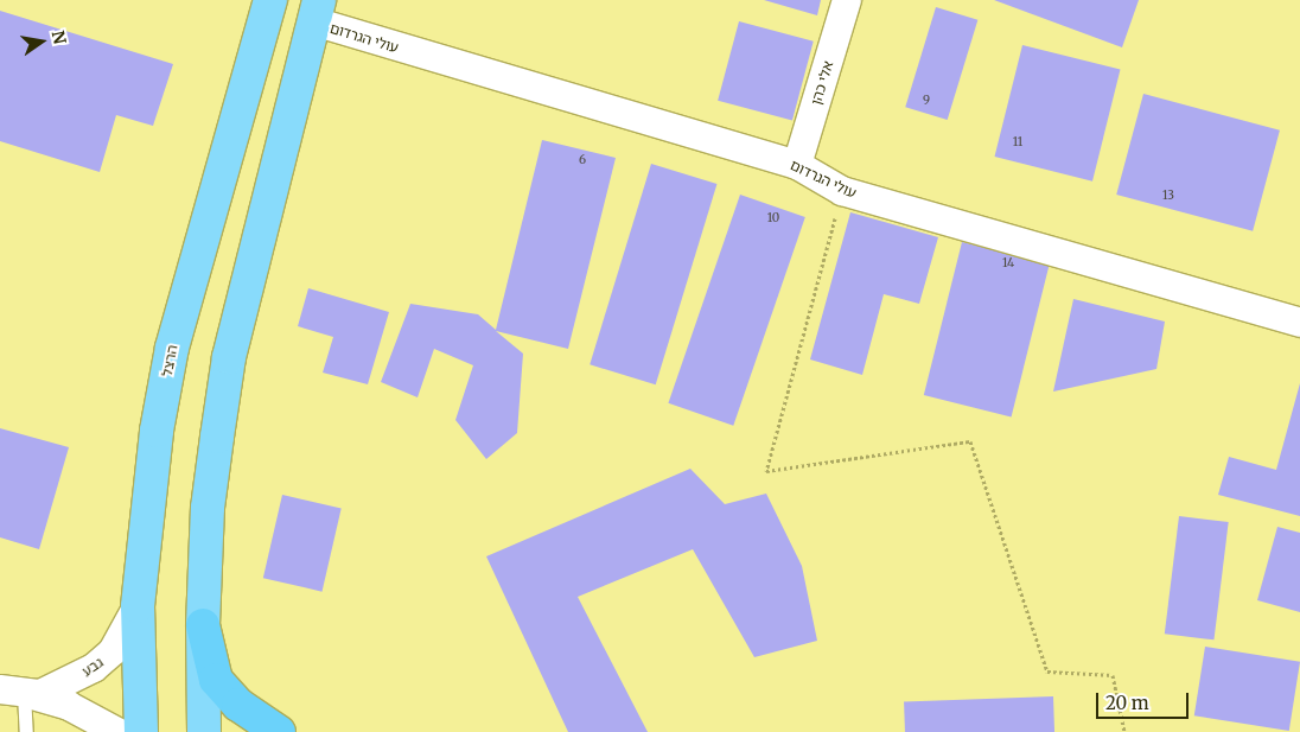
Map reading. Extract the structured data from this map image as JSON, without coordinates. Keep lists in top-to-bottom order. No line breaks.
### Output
{"streets":{"highway":["הרצל"],"street":["עולי הגרדום","אלי כהן","גבע"]},"crossings":[["עולי הגרדום","אלי כהן"],["הרצל","גבע"]],"house_numbers":["9","11","6","13","10","14"],"scale_bar":"20 m","north":"right"}
